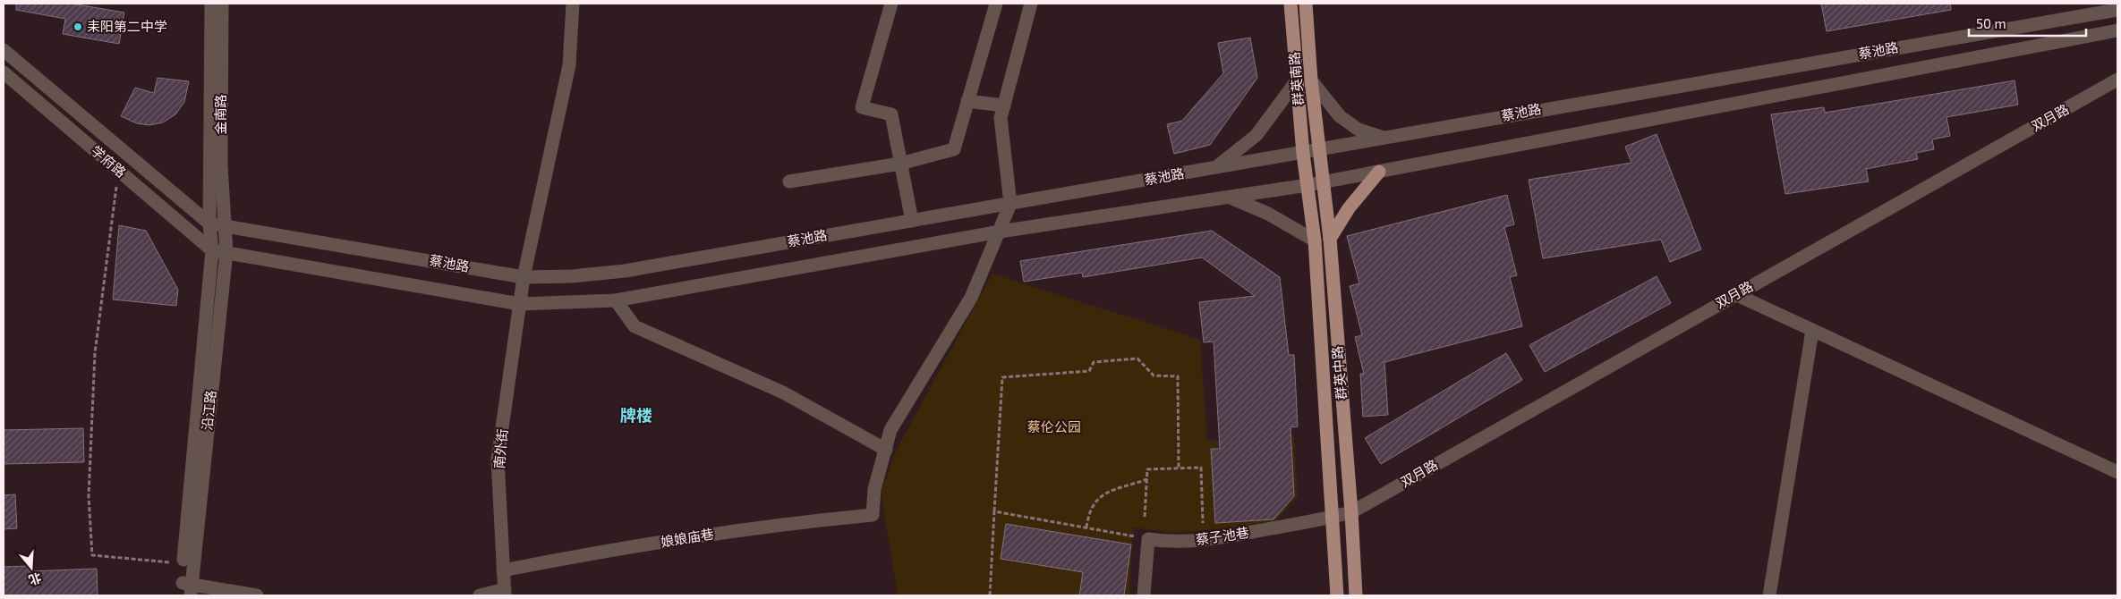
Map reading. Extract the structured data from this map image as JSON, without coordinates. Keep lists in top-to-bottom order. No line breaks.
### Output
{"streets":{"main road":["群英南路","群英中路"],"street":["蔡池路","金南路","双月路","学府路","沿江路","南外街","蔡子池巷","娘娘庙巷"]},"crossings":[["蔡池路","群英南路"],["蔡池路","金南路"],["蔡池路","学府路"],["蔡池路","群英中路"],["蔡池路","沿江路"],["蔡池路","南外街"],["群英南路","群英中路"],["金南路","学府路"],["金南路","沿江路"],["双月路","群英中路"],["双月路","蔡子池巷"],["学府路","沿江路"],["群英中路","蔡子池巷"],["南外街","娘娘庙巷"]],"districts":["牌楼"],"parks":["蔡伦公园"],"places":["耒阳第二中学"],"scale_bar":"50 m","north":"bottom"}
